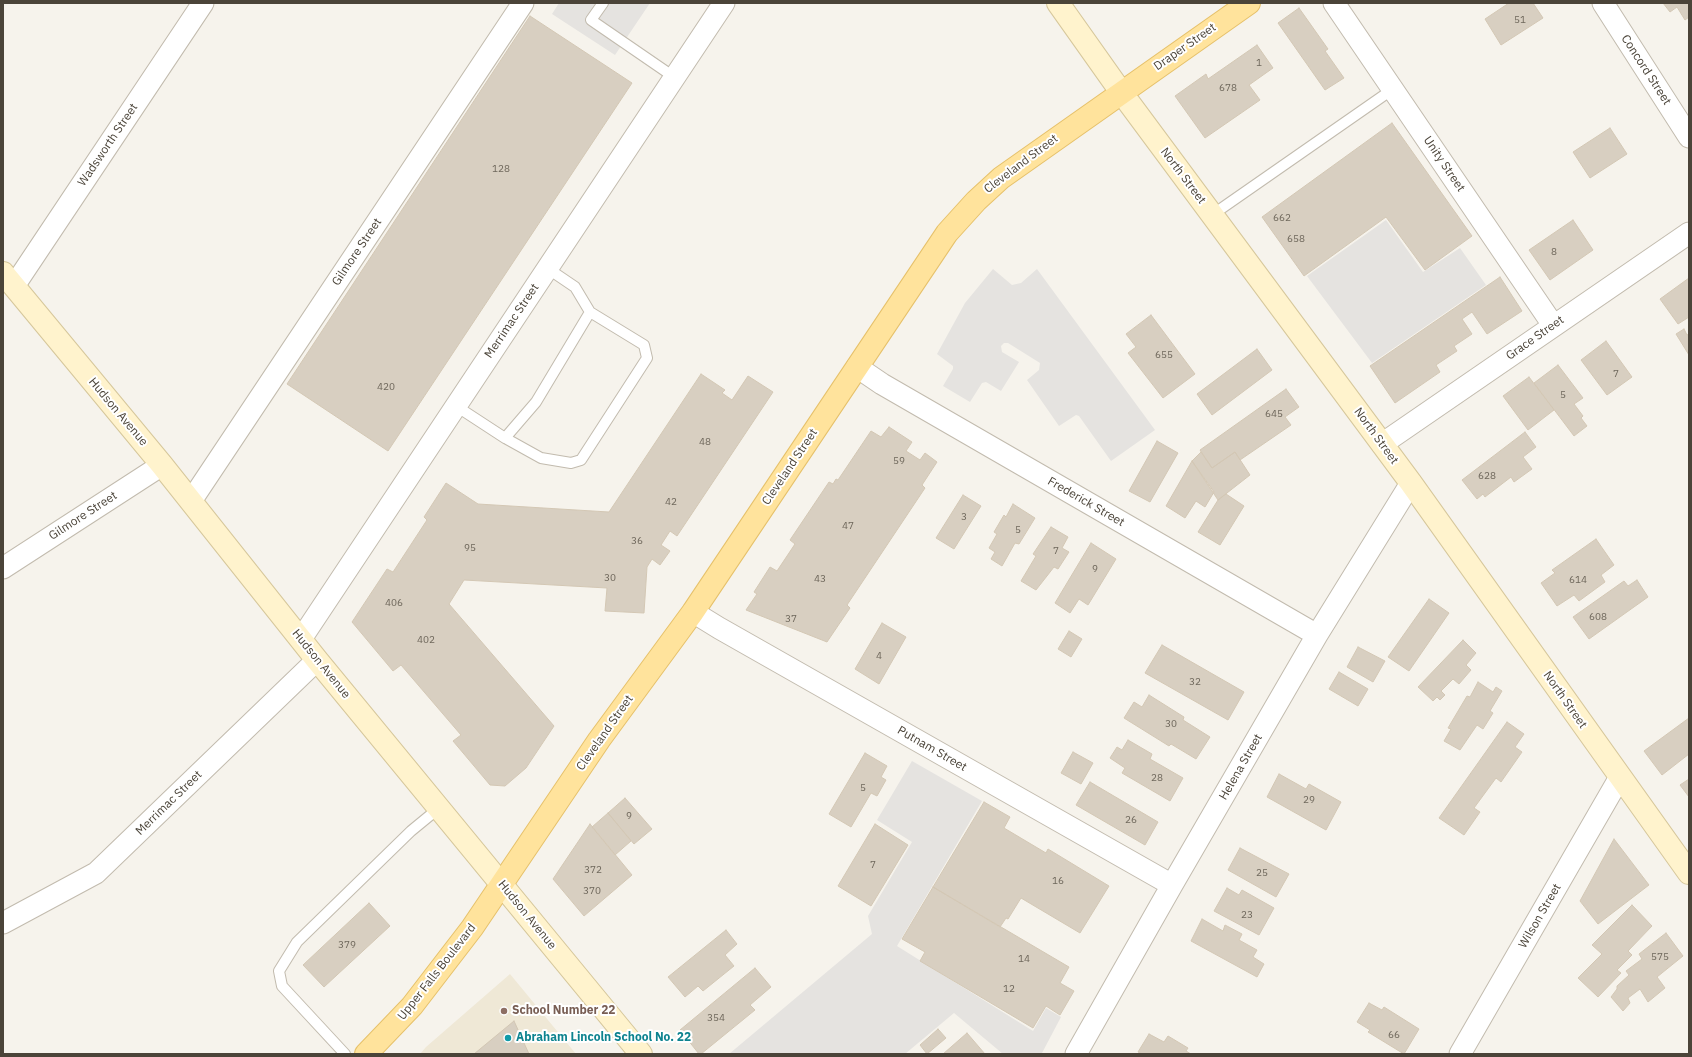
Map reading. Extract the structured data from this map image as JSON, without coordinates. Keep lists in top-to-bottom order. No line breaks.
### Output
{"streets":{"main road":["Draper Street","Cleveland Street","Upper Falls Boulevard"],"street":["Concord Street","Wadsworth Street","Unity Street","North Street","Gilmore Street","Merrimac Street","Grace Street","Hudson Avenue","Frederick Street","Putnam Street","Helena Street","Wilson Street"]},"crossings":[["Draper Street","Cleveland Street"],["Draper Street","North Street"],["Wadsworth Street","Hudson Avenue"],["Cleveland Street","North Street"],["Cleveland Street","Hudson Avenue"],["Cleveland Street","Frederick Street"],["Cleveland Street","Putnam Street"],["Cleveland Street","Upper Falls Boulevard"],["Unity Street","Grace Street"],["North Street","Grace Street"],["North Street","Helena Street"],["North Street","Wilson Street"],["Gilmore Street","Hudson Avenue"],["Merrimac Street","Hudson Avenue"],["Hudson Avenue","Upper Falls Boulevard"],["Frederick Street","Helena Street"],["Putnam Street","Helena Street"]],"places":["School Number 22","Abraham Lincoln School No. 22"],"house_numbers":["51","1","678","128","662","658","8","655","7","420","5","645","48","59","628","42","3","47","5","36","95","7","9","30","43","614","406","608","37","402","4","32","30","28","5","29","9","26","7","372","25","16","370","23","379","575","14","12","354","66"]}
